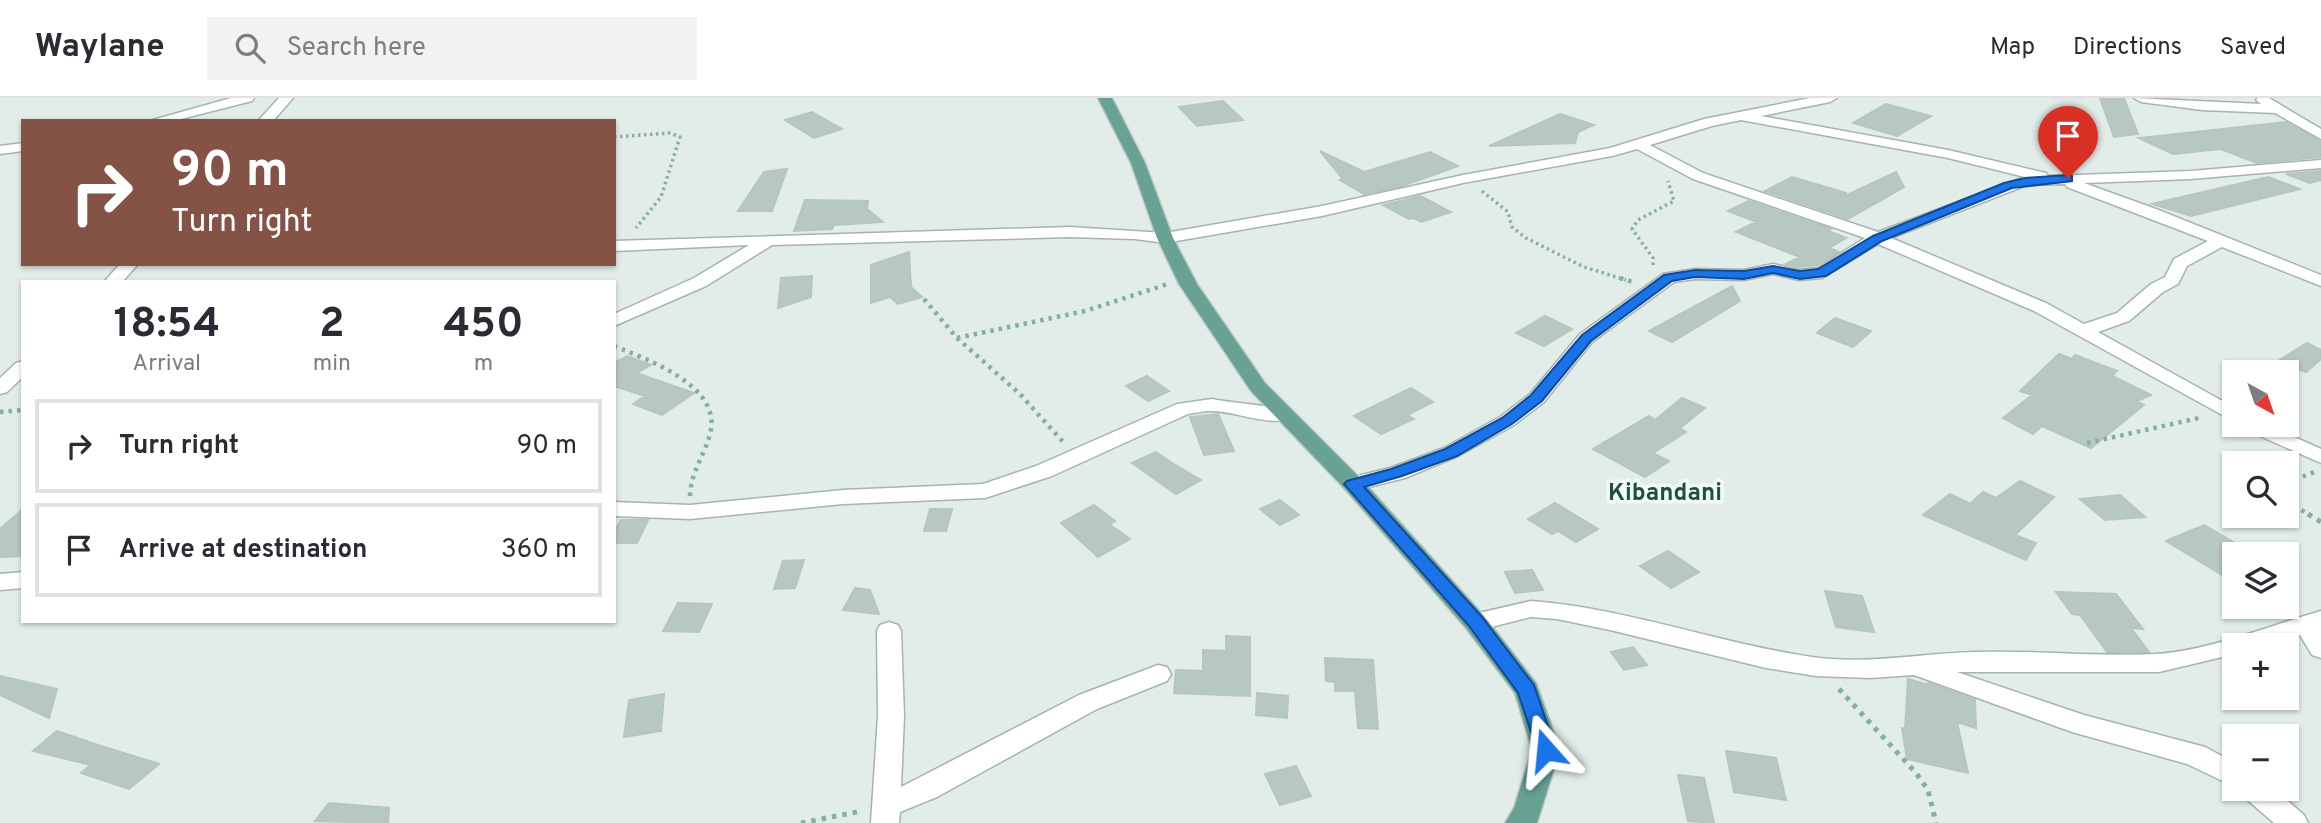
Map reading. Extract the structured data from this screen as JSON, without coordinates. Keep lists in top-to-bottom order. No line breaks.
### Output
{"districts":["Kibandani"],"north":"bottom right","page":{"header":"Waylane","search":"Search here","nav":["Map","Directions","Saved"],"turn":["90 m","Turn right"],"eta":["18:54","Arrival","2","min","450","m"],"map_buttons":["+","−"],"list":[{"name":"Turn right","value":"90 m"},{"name":"Arrive at destination","value":"360 m"}]}}
